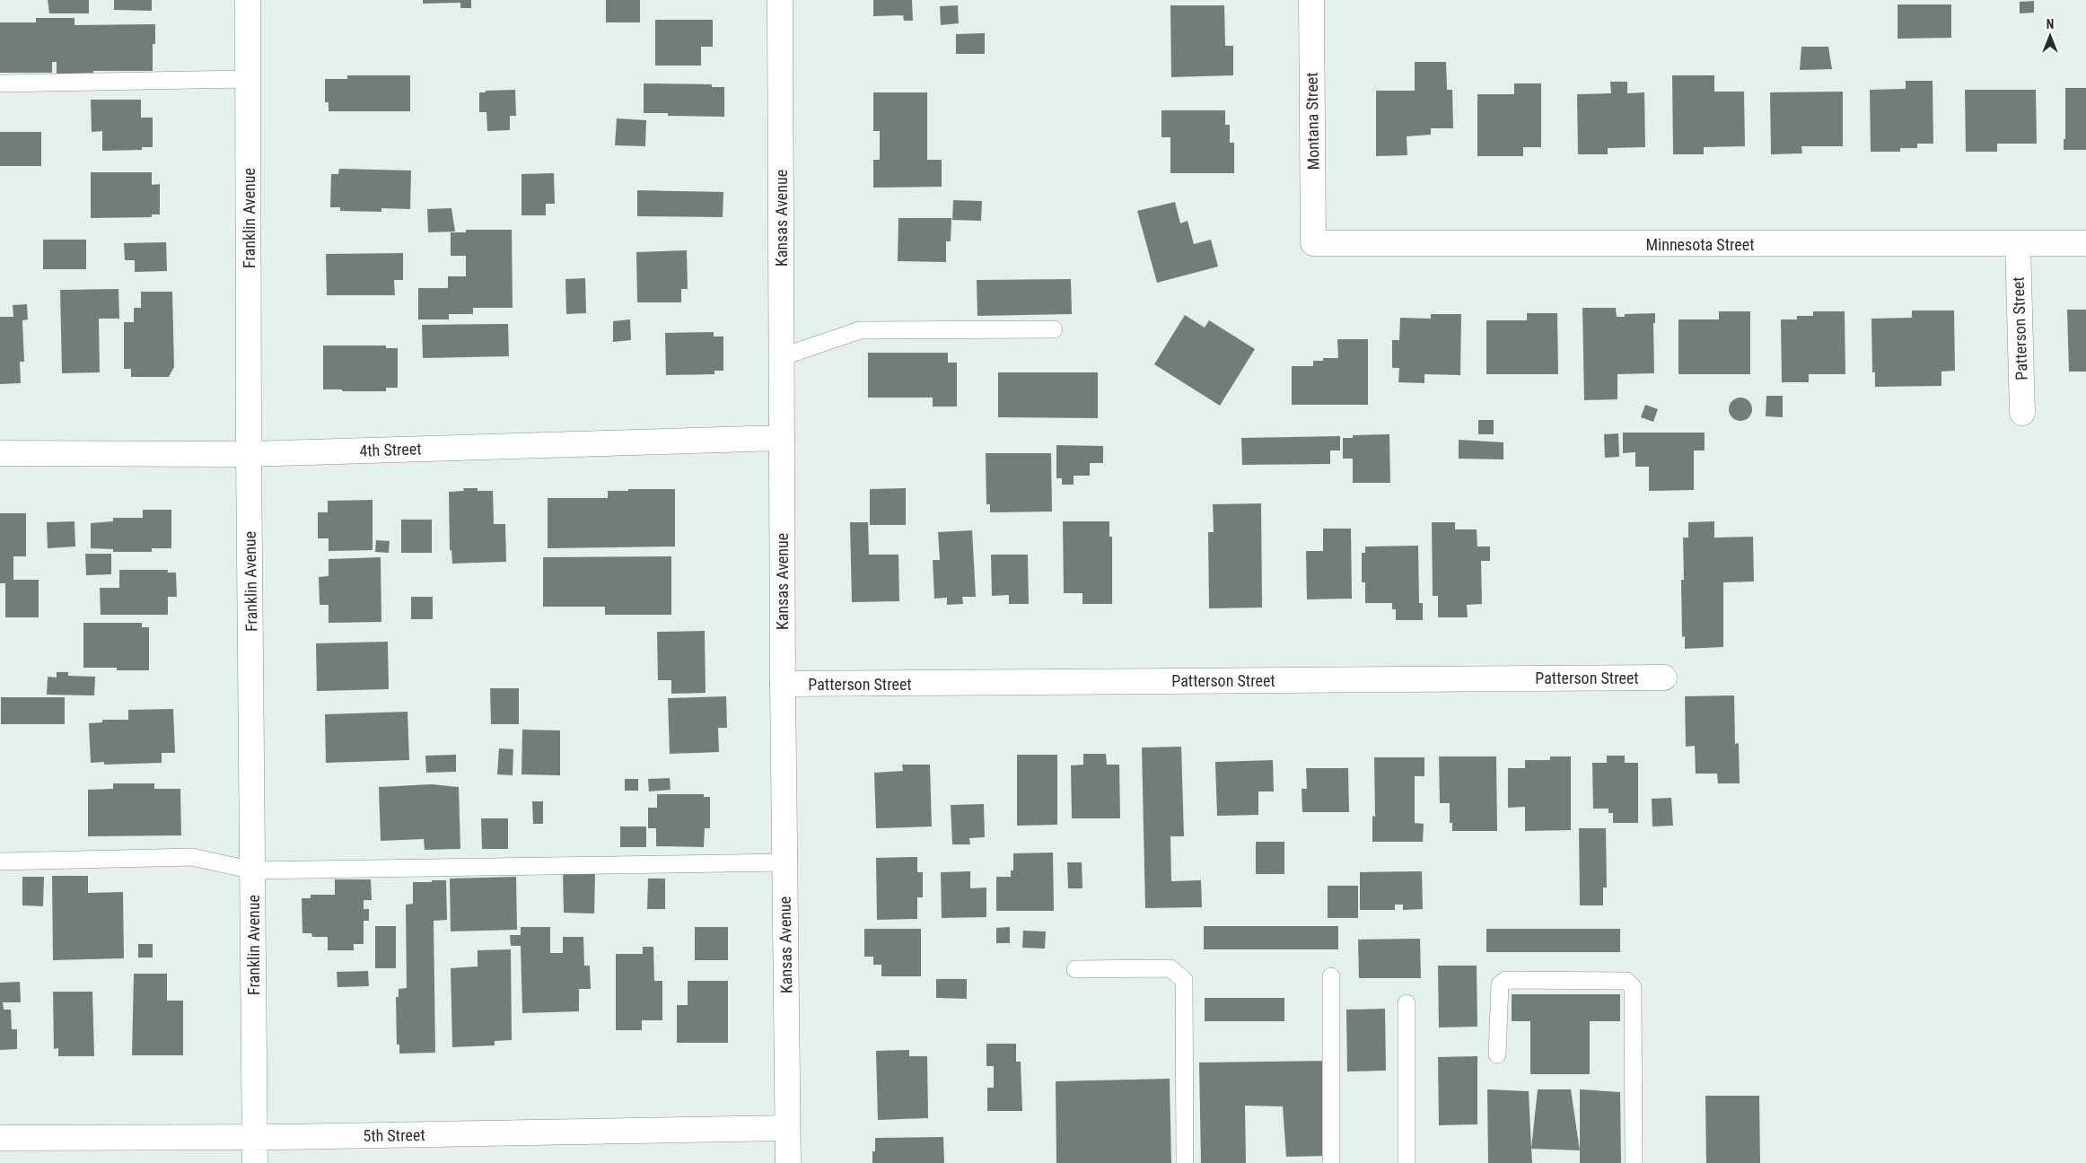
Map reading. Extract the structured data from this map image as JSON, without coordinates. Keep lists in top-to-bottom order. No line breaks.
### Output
{"streets":{"street":["Montana Street","Franklin Avenue","Kansas Avenue","Minnesota Street","Patterson Street","4th Street","5th Street"]},"crossings":[["Montana Street","Minnesota Street"],["Franklin Avenue","4th Street"],["Franklin Avenue","5th Street"],["Kansas Avenue","Patterson Street"],["Kansas Avenue","4th Street"],["Kansas Avenue","5th Street"],["Minnesota Street","Patterson Street"]],"north":"top"}
